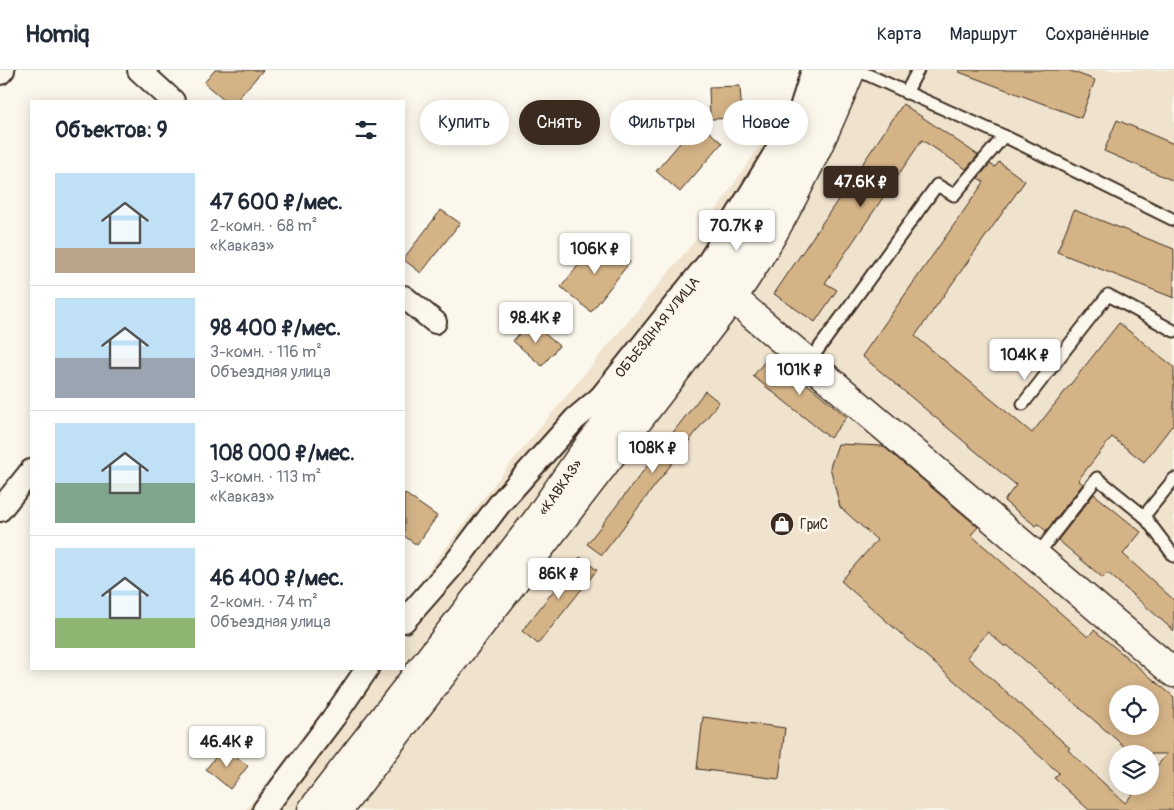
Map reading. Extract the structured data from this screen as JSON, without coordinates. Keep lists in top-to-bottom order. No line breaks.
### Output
{"streets":{"main road":["«КАВКАЗ»"],"street":["ОБЪЕЗДНАЯ УЛИЦА"]},"crossings":[["ОБЪЕЗДНАЯ УЛИЦА","«КАВКАЗ»"]],"places":{"shop":["ГриС"]},"page":{"header":"Homiq","nav":["Карта","Маршрут","Сохранённые"],"chip":["Купить","Снять","Фильтры","Новое"],"heading":"Объектов: 9","list":[{"name":"47 600 ₽/мес.","note":"2-комн. · 68 m² · «Кавказ»"},{"name":"98 400 ₽/мес.","note":"3-комн. · 116 m² · Объездная улица"},{"name":"108 000 ₽/мес.","note":"3-комн. · 113 m² · «Кавказ»"},{"name":"46 400 ₽/мес.","note":"2-комн. · 74 m² · Объездная улица"}],"price":["47.6K ₽","70.7K ₽","106K ₽","98.4K ₽","104K ₽","101K ₽","108K ₽","86K ₽","46.4K ₽"]}}
